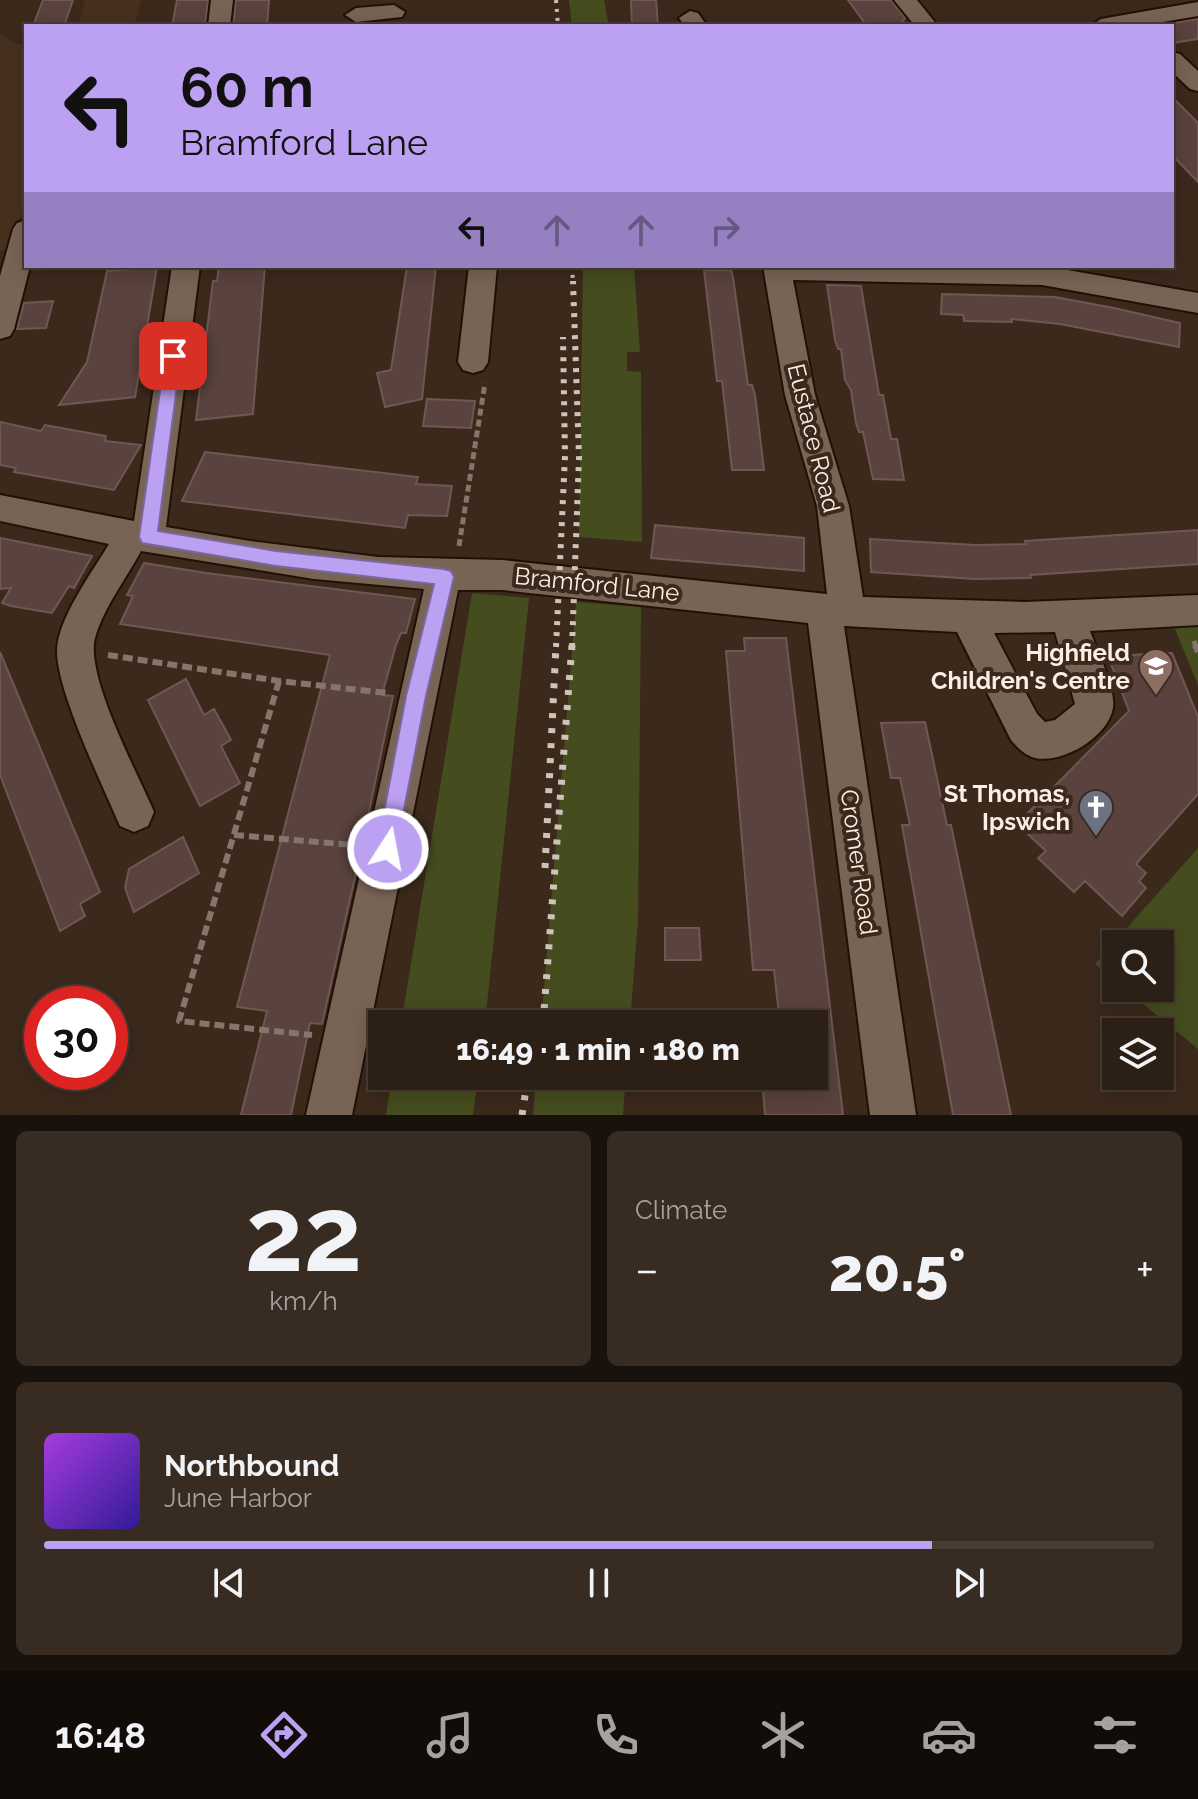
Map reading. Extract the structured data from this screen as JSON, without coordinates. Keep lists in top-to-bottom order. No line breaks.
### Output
{"streets":{"street":["Eustace Road","Bramford Lane","Cromer Road"]},"crossings":[["Eustace Road","Bramford Lane"],["Eustace Road","Cromer Road"],["Bramford Lane","Cromer Road"]],"places":{"school or university":["Highfield Children's Centre"],"church":["St Thomas, Ipswich"]},"page":{"turn":["60 m","Bramford Lane"],"limit":"30","trip":"16:49 · 1 min · 180 m","tile":[["22","km/h"],"Climate"],"heat":["−","20.5°","+"],"song":["Northbound","June Harbor"],"tabs":"16:48"}}
